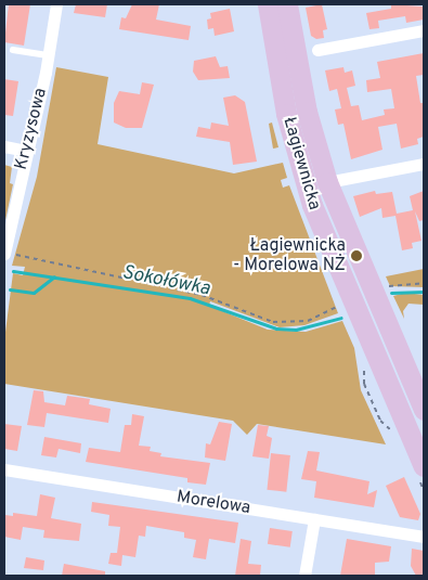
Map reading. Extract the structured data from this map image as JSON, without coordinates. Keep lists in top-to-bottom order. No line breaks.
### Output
{"streets":{"main road":["Łagiewnicka"],"street":["Kryzysowa","Morelowa"]},"water":["Sokołówka"],"places":["Łagiewnicka - Morelowa NŻ"]}
